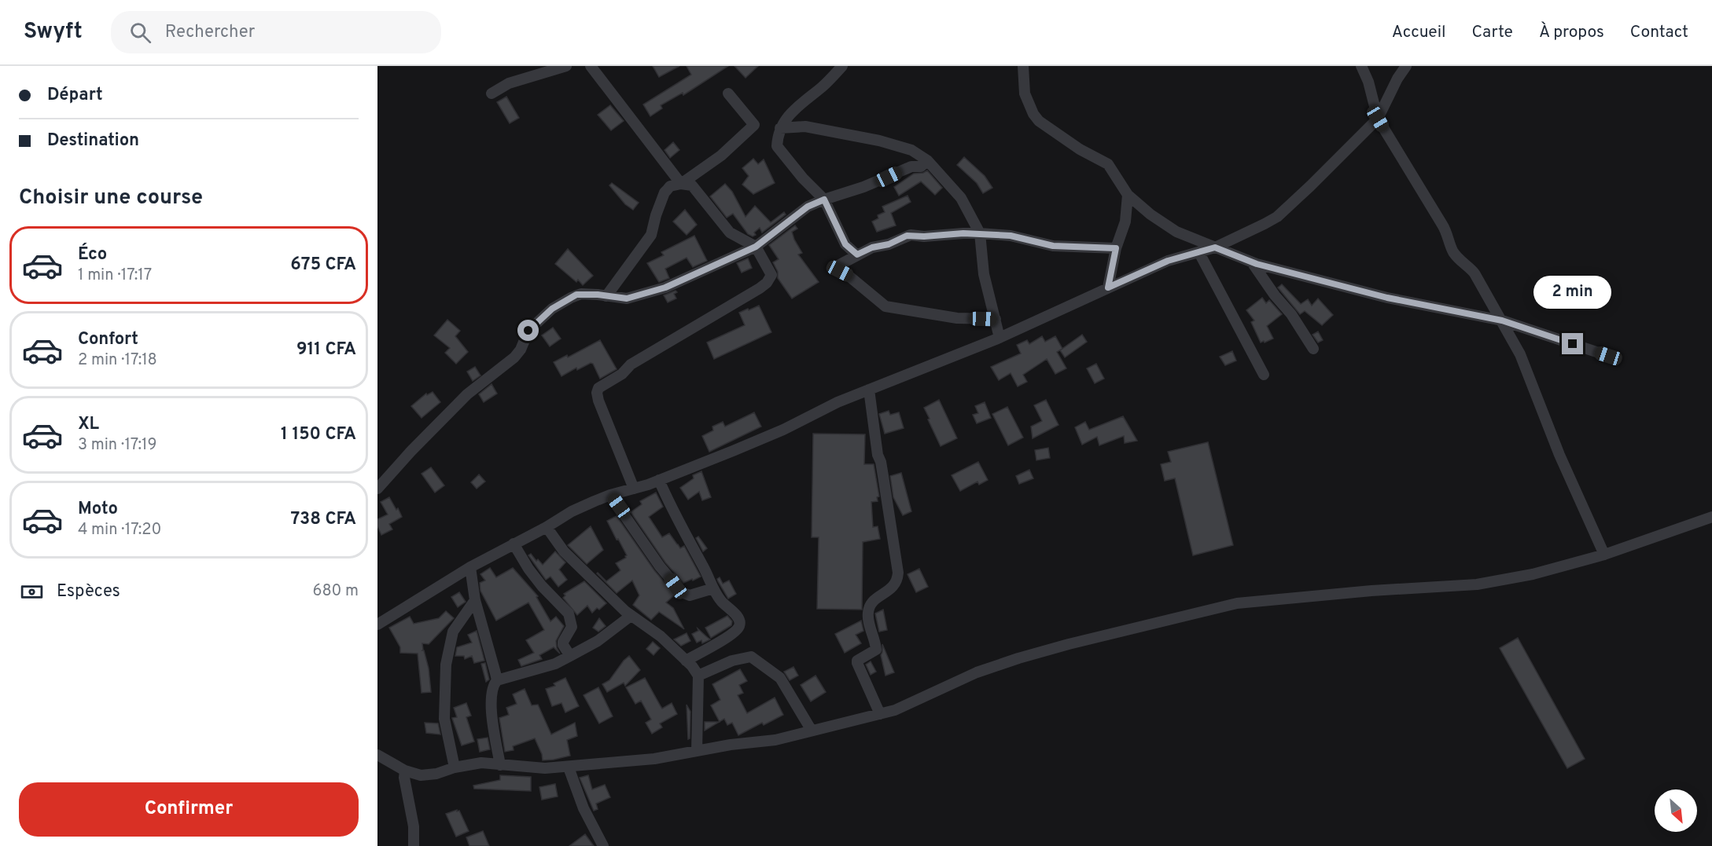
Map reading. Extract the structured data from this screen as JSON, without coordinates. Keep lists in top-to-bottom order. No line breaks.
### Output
{"north":"bottom right","page":{"header":"Swyft","search":"Rechercher","nav":["Accueil","Carte","À propos","Contact"],"banner":["Départ","Destination"],"heading":"Choisir une course","list":[{"name":"Éco","note":"1 min · 17:17","value":"675 CFA"},{"name":"Confort","note":"2 min · 17:18","value":"911 CFA"},{"name":"XL","note":"3 min · 17:19","value":"1 150 CFA"},{"name":"Moto","note":"4 min · 17:20","value":"738 CFA"}],"bubble":"2 min","pay":["Espèces","680 m"],"buttons":"Confirmer"}}
